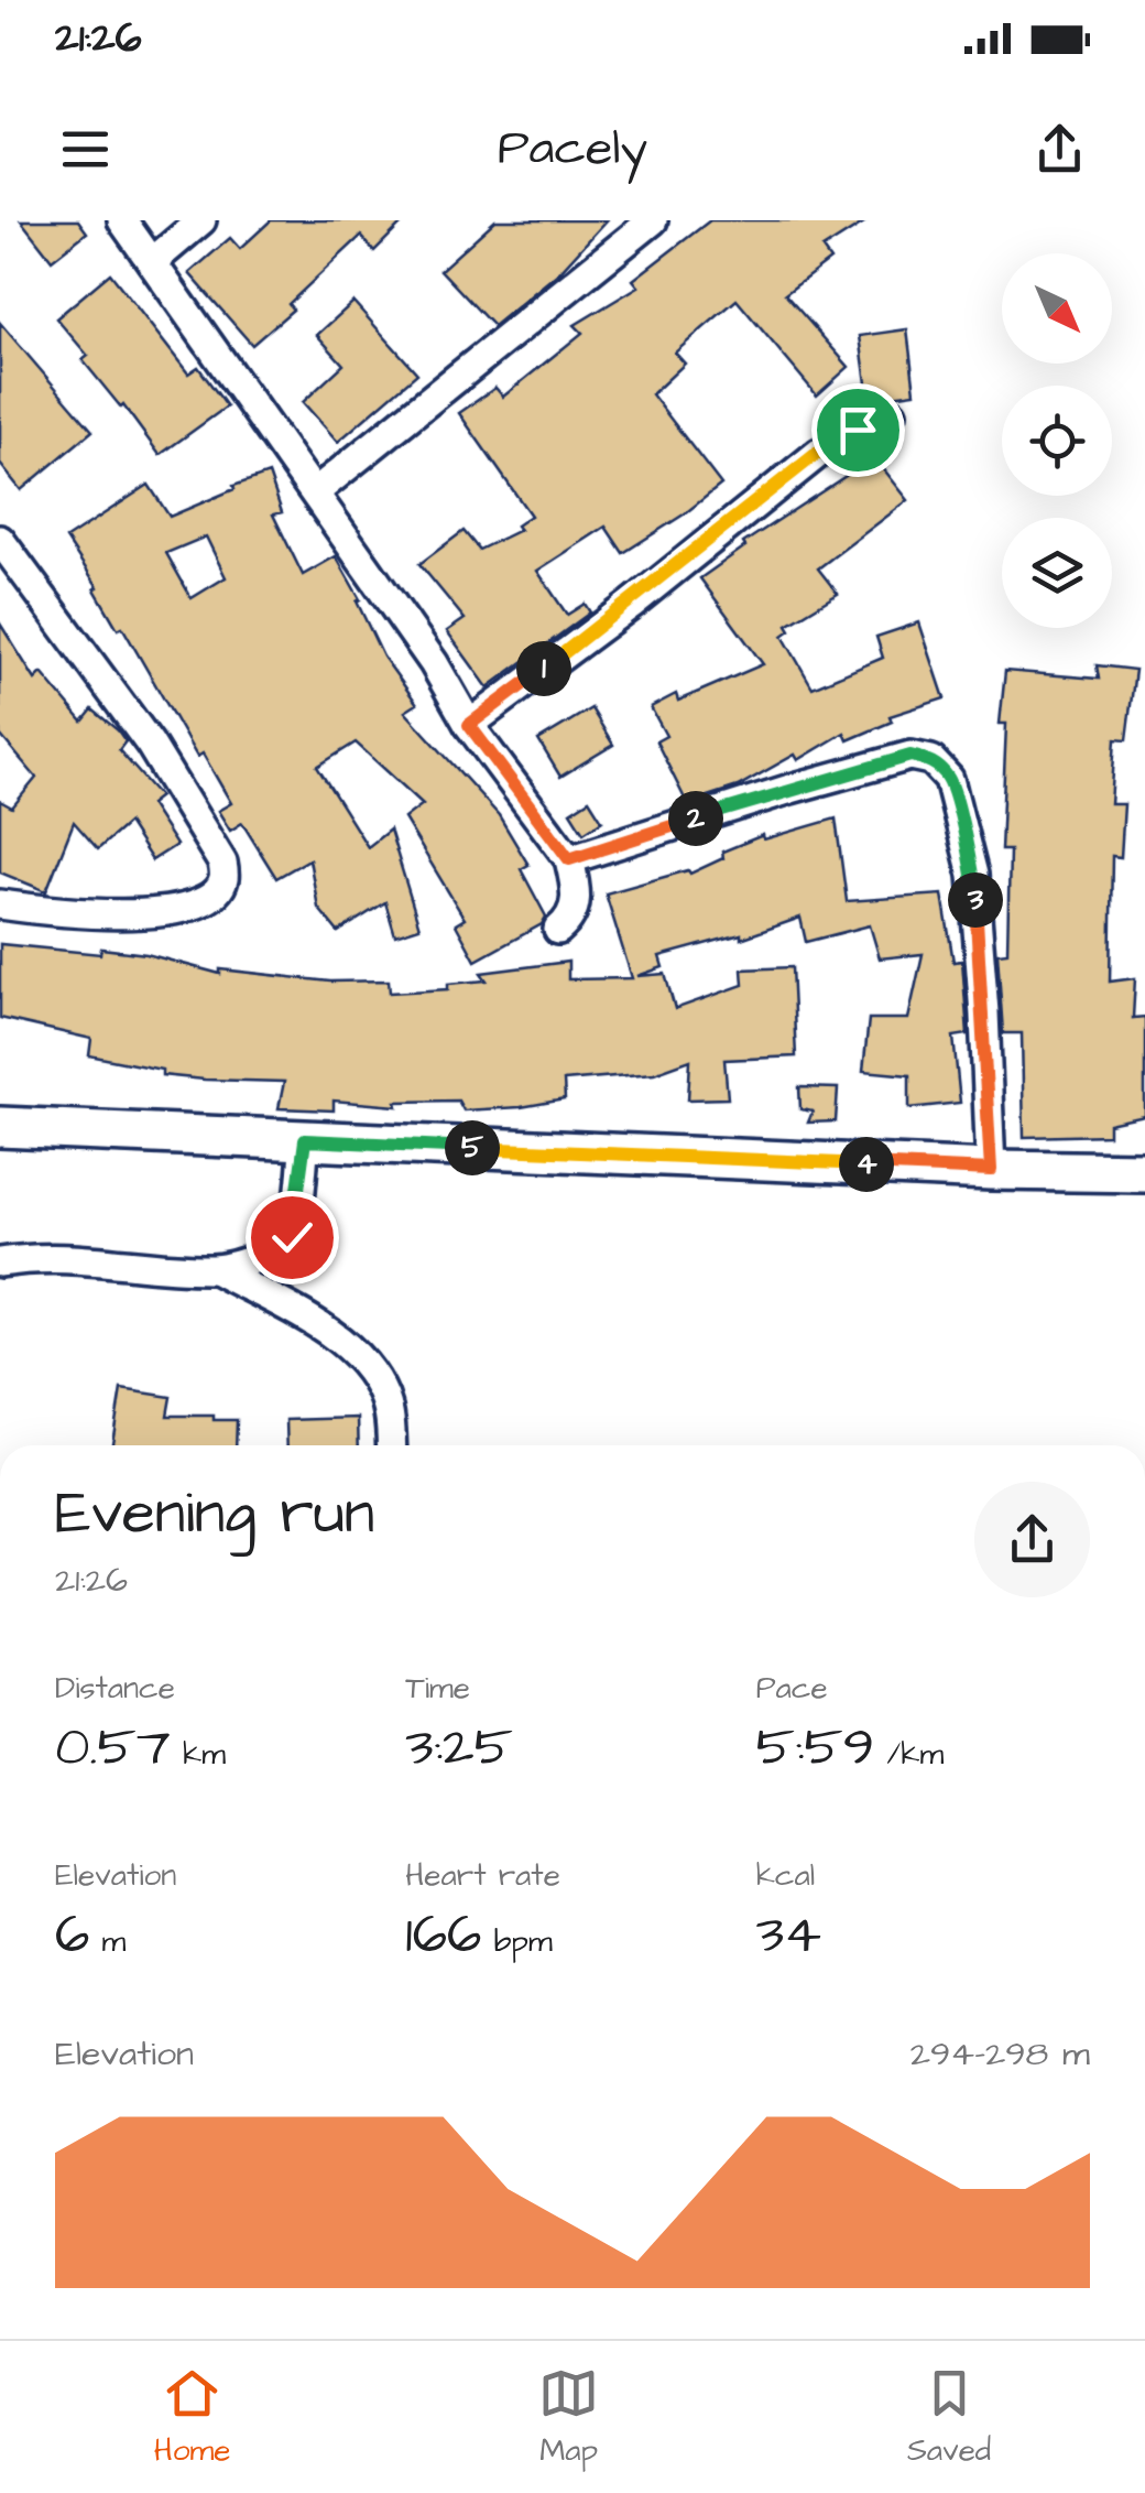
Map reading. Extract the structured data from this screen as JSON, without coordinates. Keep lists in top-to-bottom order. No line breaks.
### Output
{"north":"bottom right","page":{"status":"21:26","header":"Pacely","pins":["1","2","3","5","4"],"heading":["Evening run","21:26"],"stats":[["Distance","0.57 km"],["Time","3:25"],["Pace","5:59 /km"],["Elevation","6 m"],["Heart rate","166 bpm"],["kcal","34"]],"chart":["Elevation","294–298 m"],"tabs":["Home","Map","Saved"]}}
